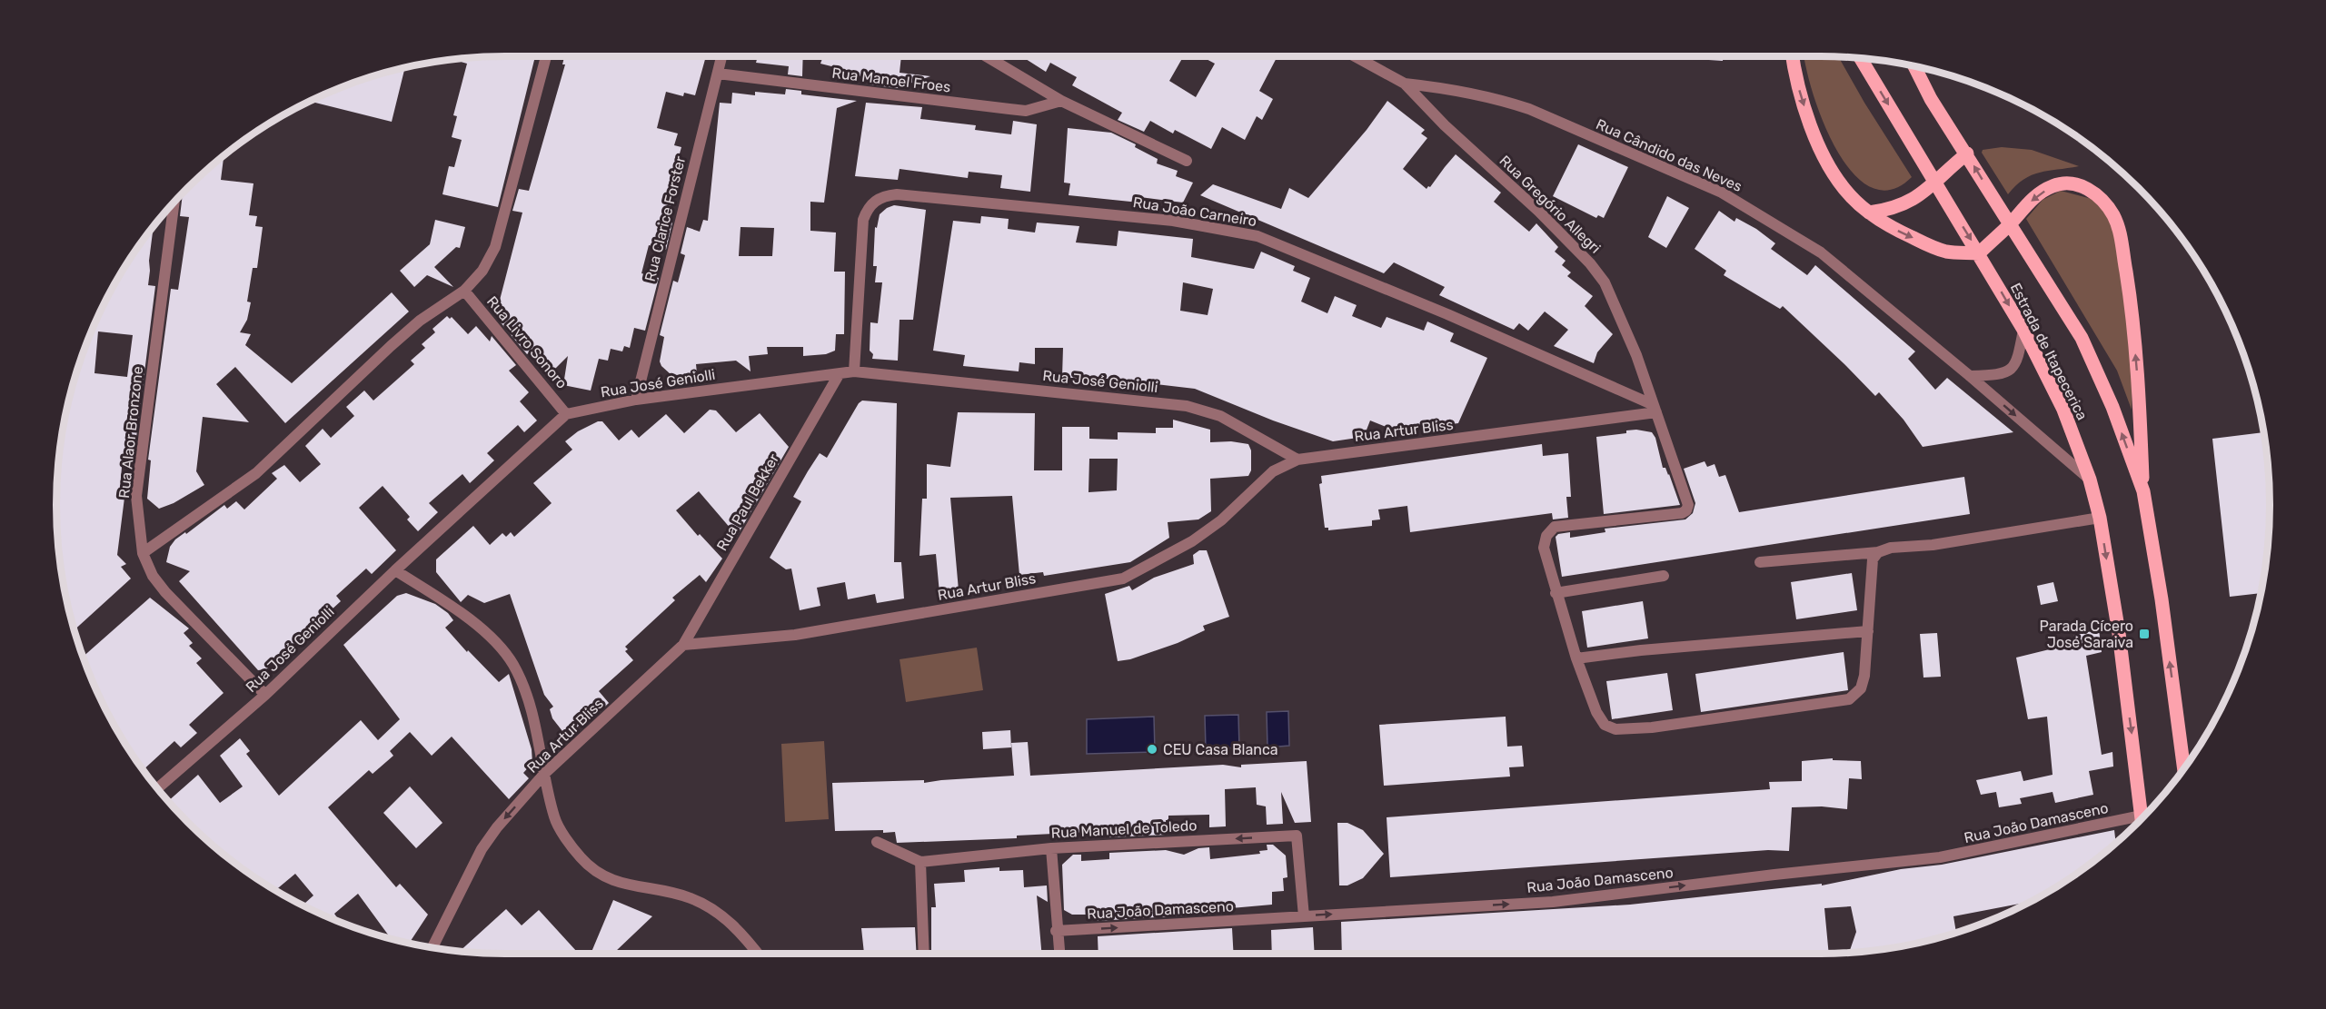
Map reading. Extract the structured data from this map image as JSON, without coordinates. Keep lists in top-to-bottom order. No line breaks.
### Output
{"streets":{"main road":["Estrada de Itapecerica"],"street":["Rua Manoel Froes","Rua Cândido das Neves","Rua Gregório Allegri","Rua João Carneiro","Rua Clarice Forster","Rua Livro Sonoro","Rua José Geniolli","Rua Artur Bliss","Rua Alaor Bronzone","Rua Paul Bekker","Rua João Damasceno","Rua Manuel de Toledo"]},"crossings":[["Rua Manoel Froes","Rua Clarice Forster"],["Rua Cândido das Neves","Rua Gregório Allegri"],["Rua Cândido das Neves","Estrada de Itapecerica"],["Rua Gregório Allegri","Rua João Carneiro"],["Rua Gregório Allegri","Rua Artur Bliss"],["Rua João Carneiro","Rua José Geniolli"],["Rua João Carneiro","Rua Artur Bliss"],["Rua Clarice Forster","Rua José Geniolli"],["Rua Livro Sonoro","Rua José Geniolli"],["Rua José Geniolli","Rua Artur Bliss"],["Rua José Geniolli","Rua Alaor Bronzone"],["Rua José Geniolli","Rua Paul Bekker"],["Rua Artur Bliss","Rua Paul Bekker"],["Rua João Damasceno","Rua Manuel de Toledo"]],"one_way":["Rua João Damasceno","Rua Manuel de Toledo"],"places":{"transit":["Parada Cícero José Saraiva"],"other":["CEU Casa Blanca"]}}
